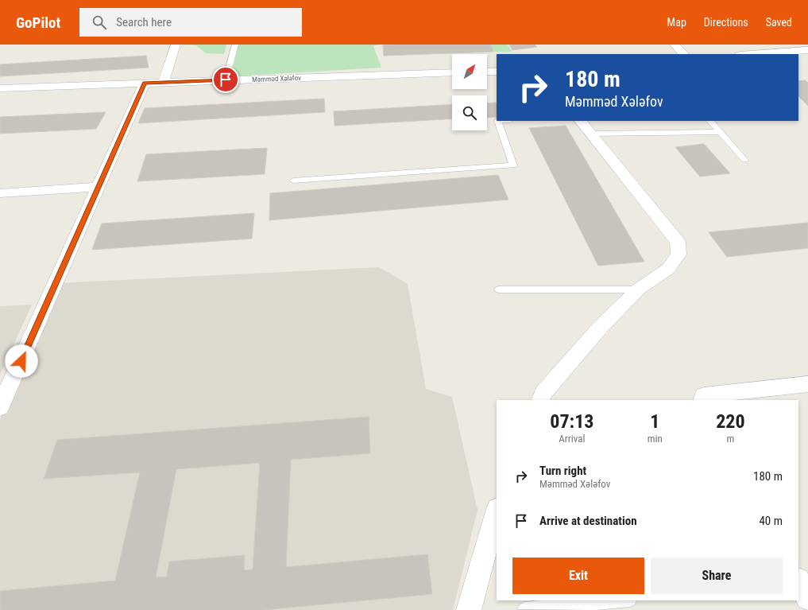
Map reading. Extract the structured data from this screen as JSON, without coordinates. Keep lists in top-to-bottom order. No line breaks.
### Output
{"streets":{"street":["Məmməd Xələfov"]},"north":"top right","page":{"header":"GoPilot","search":"Search here","nav":["Map","Directions","Saved"],"turn":["180 m","Məmməd Xələfov"],"eta":["07:13","Arrival","1","min","220","m"],"list":[{"name":"Turn right","note":"Məmməd Xələfov","value":"180 m"},{"name":"Arrive at destination","value":"40 m"}],"buttons":["Exit","Share"]}}
